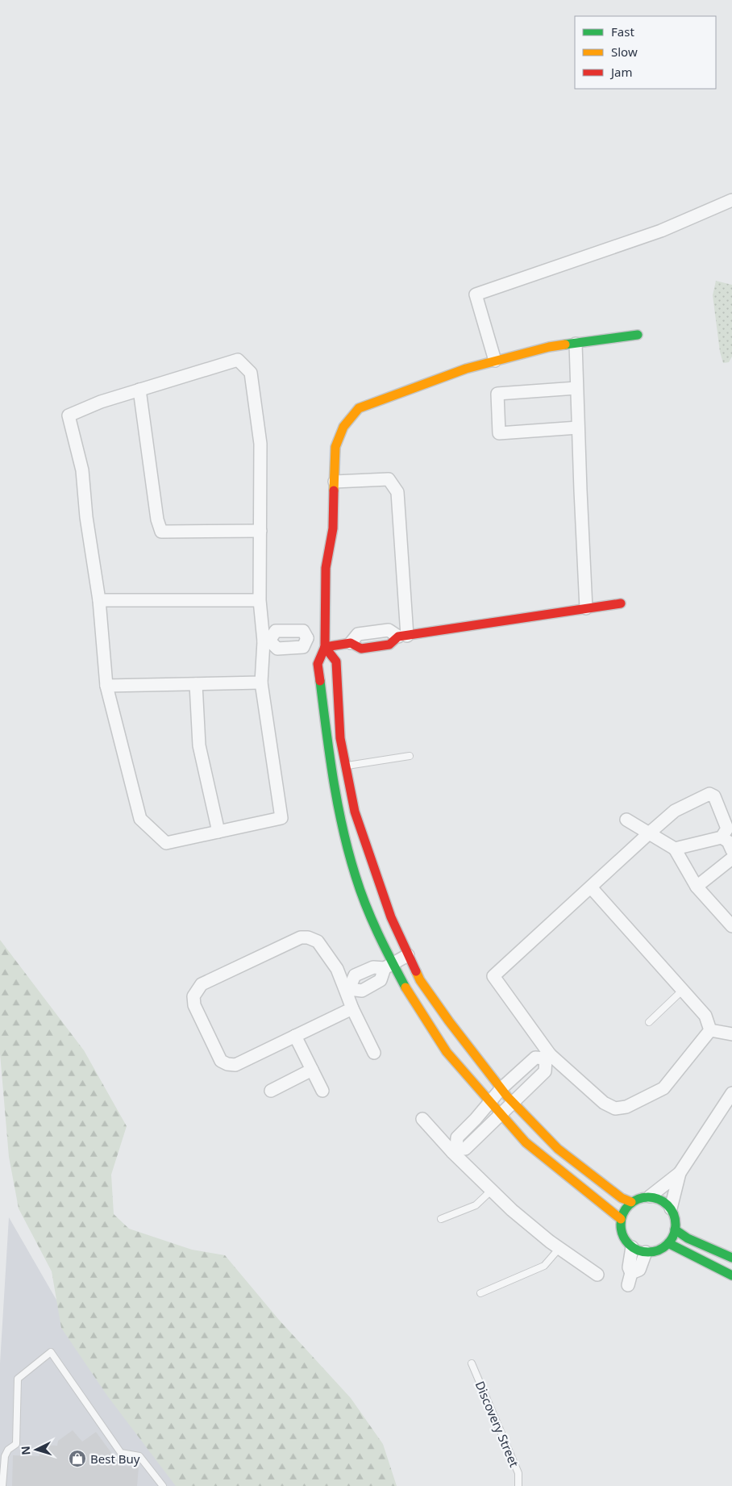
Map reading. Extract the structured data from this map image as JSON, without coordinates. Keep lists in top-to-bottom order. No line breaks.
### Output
{"streets":{"lane":["Discovery Street"]},"places":{"shop":["Best Buy"]},"legend":["Fast","Slow","Jam"],"north":"left"}
